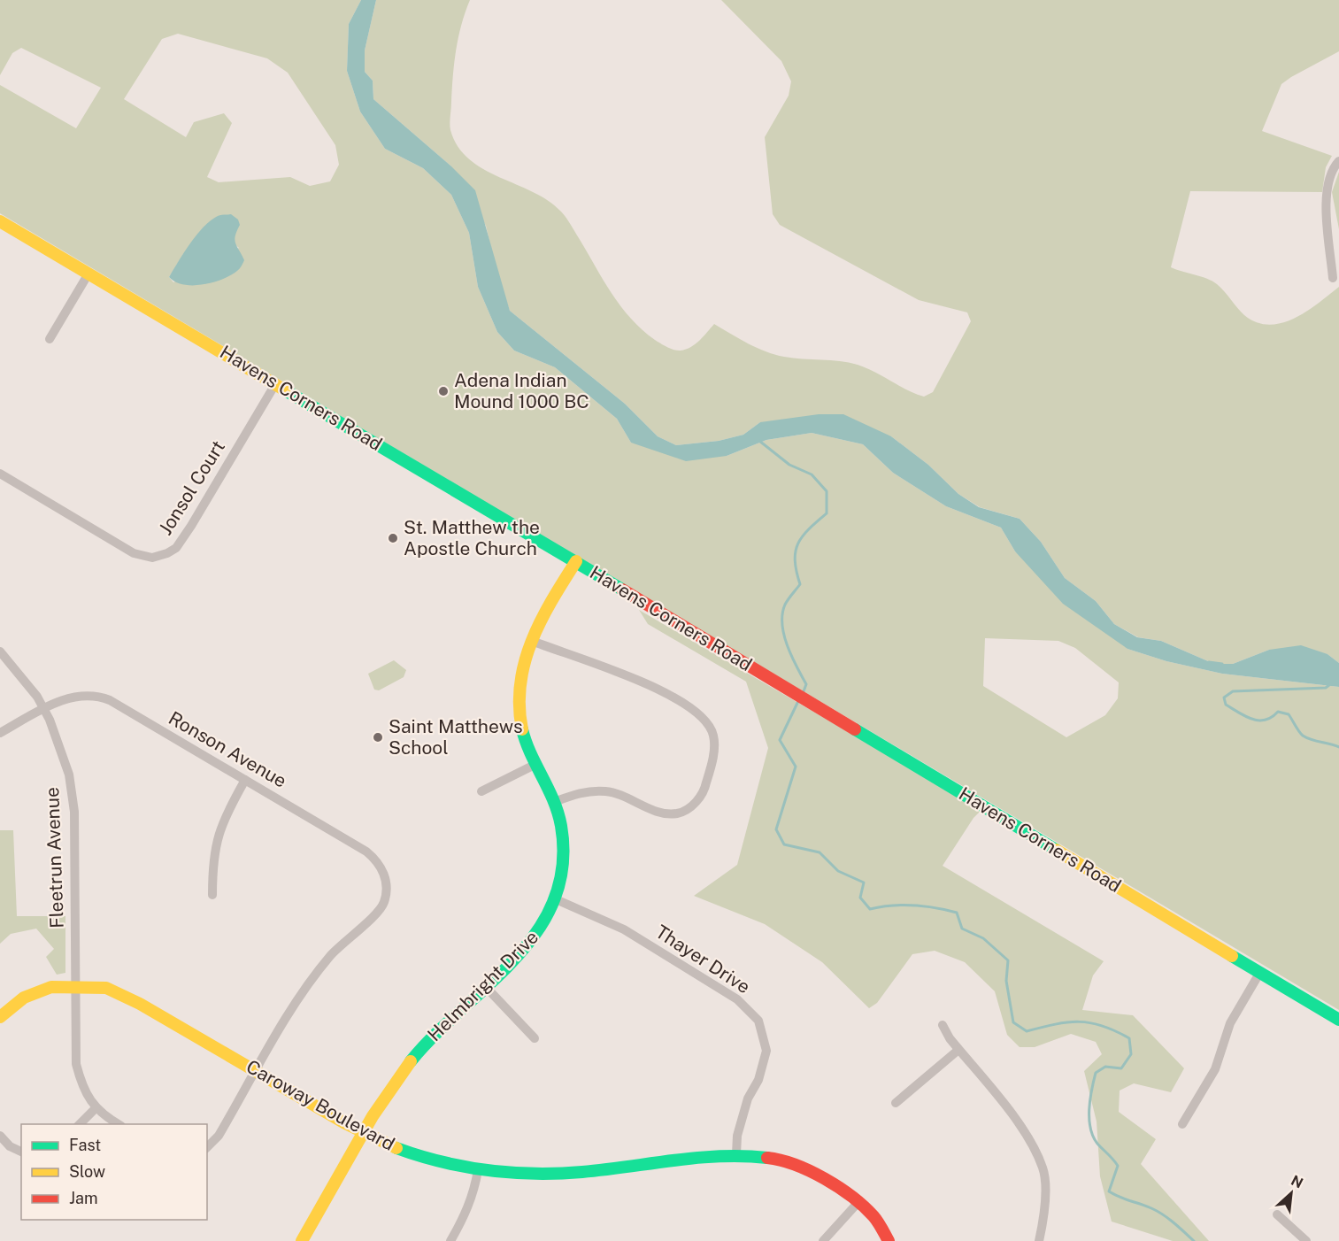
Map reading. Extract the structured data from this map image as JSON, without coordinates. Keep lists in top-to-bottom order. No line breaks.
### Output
{"streets":{"street":["Havens Corners Road","Jonsol Court","Ronson Avenue","Fleetrun Avenue","Thayer Drive","Helmbright Drive","Caroway Boulevard"]},"crossings":[["Havens Corners Road","Jonsol Court"],["Havens Corners Road","Helmbright Drive"],["Ronson Avenue","Fleetrun Avenue"],["Ronson Avenue","Caroway Boulevard"],["Fleetrun Avenue","Caroway Boulevard"],["Thayer Drive","Helmbright Drive"],["Thayer Drive","Caroway Boulevard"],["Helmbright Drive","Caroway Boulevard"]],"places":["Adena Indian Mound 1000 BC","St. Matthew the Apostle Church","Saint Matthews School"],"legend":["Fast","Slow","Jam"],"north":"top right"}
